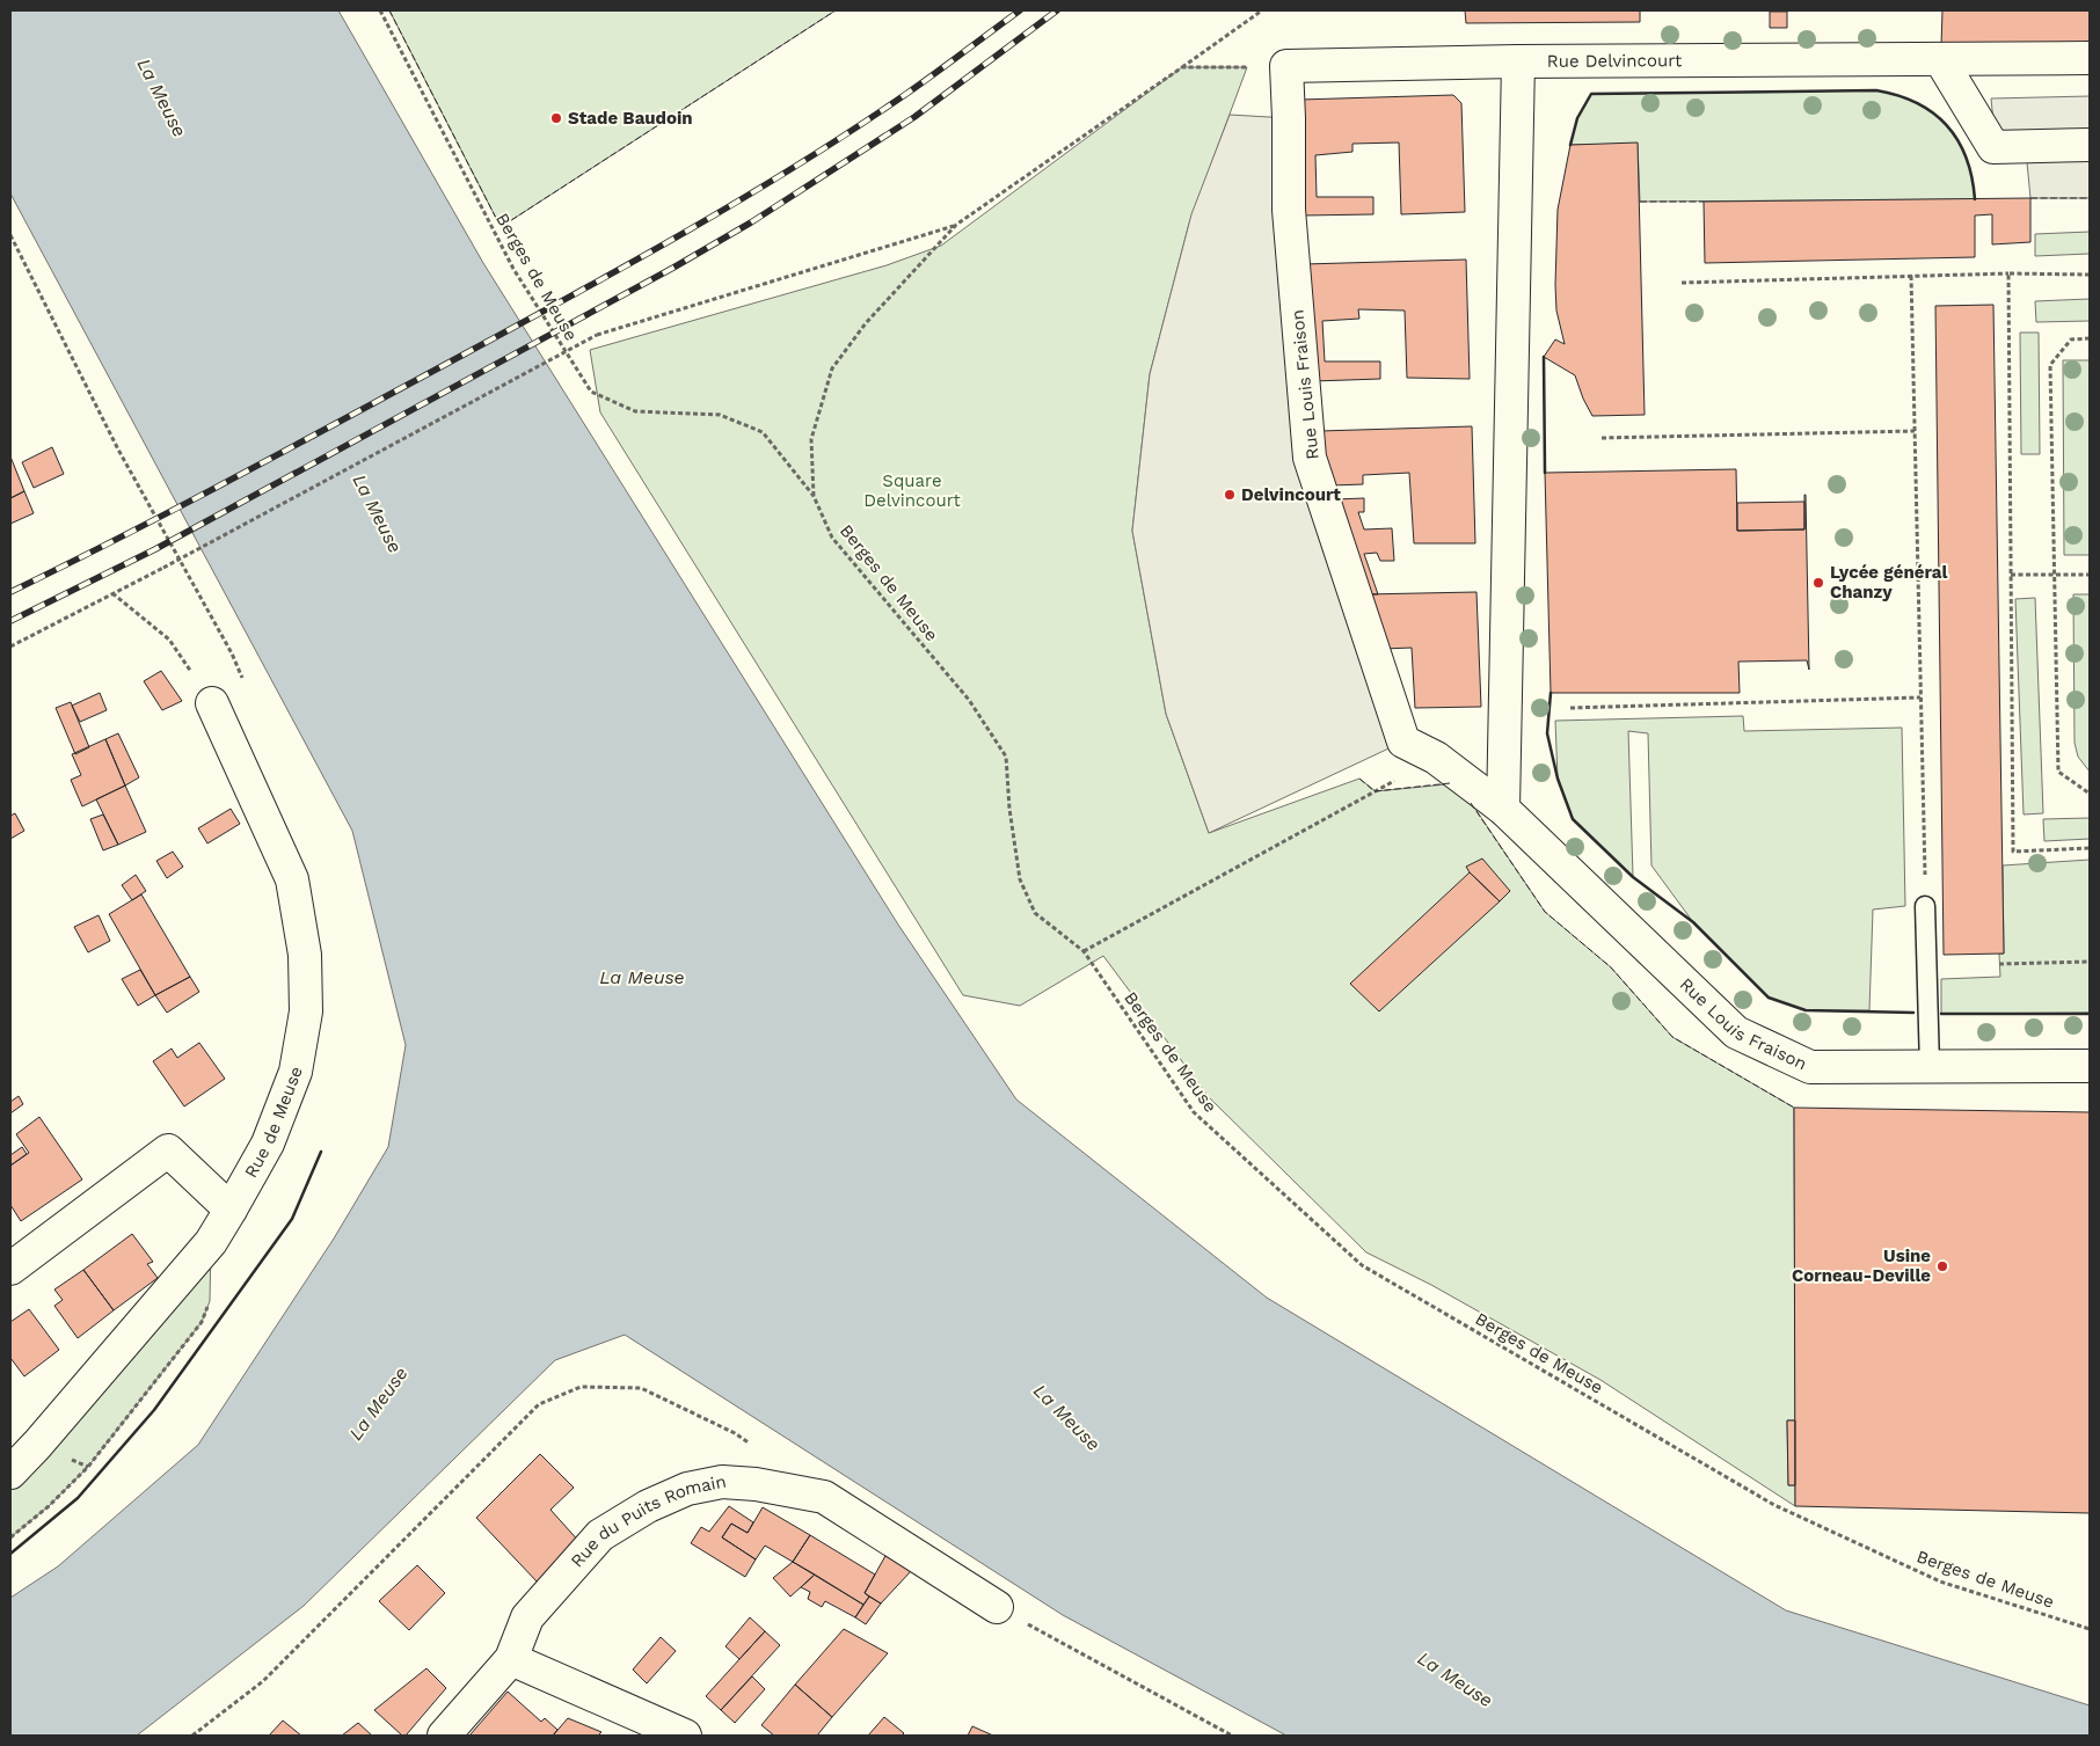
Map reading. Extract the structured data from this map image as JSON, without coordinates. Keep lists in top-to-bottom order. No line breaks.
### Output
{"streets":{"street":["Rue Delvincourt","Rue Louis Fraison","Rue de Meuse","Rue du Puits Romain"],"path":["Berges de Meuse"]},"crossings":[["Rue Delvincourt","Rue Louis Fraison"]],"water":["La Meuse"],"parks":["Square Delvincourt"],"places":["Stade Baudoin","Delvincourt","Lycée général Chanzy","Usine Corneau-Deville"]}
